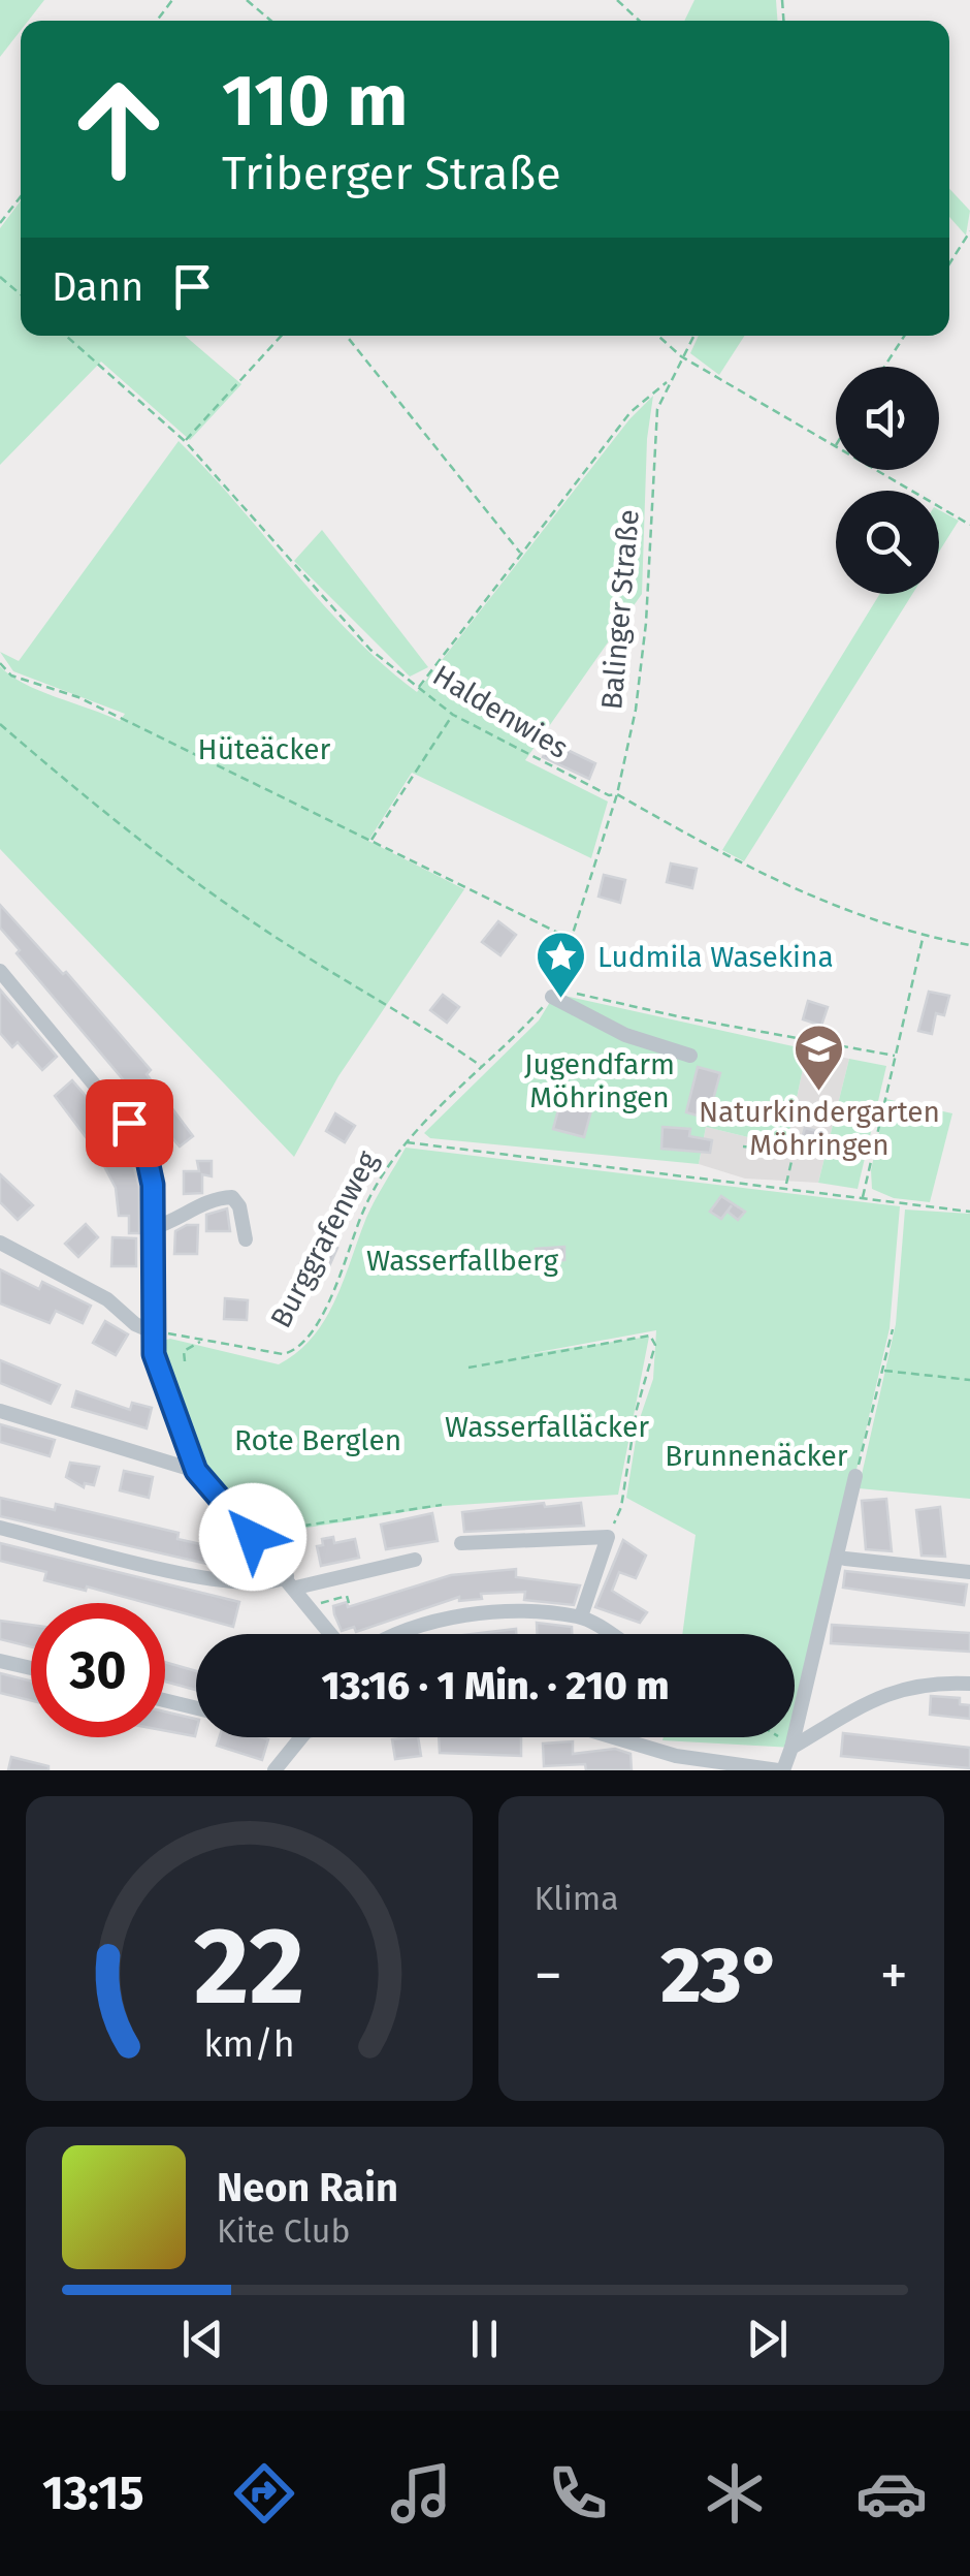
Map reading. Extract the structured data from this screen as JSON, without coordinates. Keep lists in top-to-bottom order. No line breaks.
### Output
{"streets":{"path":["Balinger Straße","Haldenwies","Burggrafenweg"]},"crossings":[["Balinger Straße","Haldenwies"],["Balinger Straße","Burggrafenweg"]],"parks":["Hüteäcker","Jugendfarm Möhringen","Wasserfallberg","Wasserfalläcker","Rote Berglen","Brunnenäcker"],"places":{"place":["Ludmila Wasekina"],"school or university":["Naturkindergarten Möhringen"]},"page":{"turn":["110 m","Triberger Straße"],"then":"Dann","limit":"30","trip":"13:16 · 1 Min. · 210 m","tile":"Klima","heat":["−","23°","+"],"song":["Neon Rain","Kite Club"],"tabs":"13:15","gauge":["22","km/h"]}}
